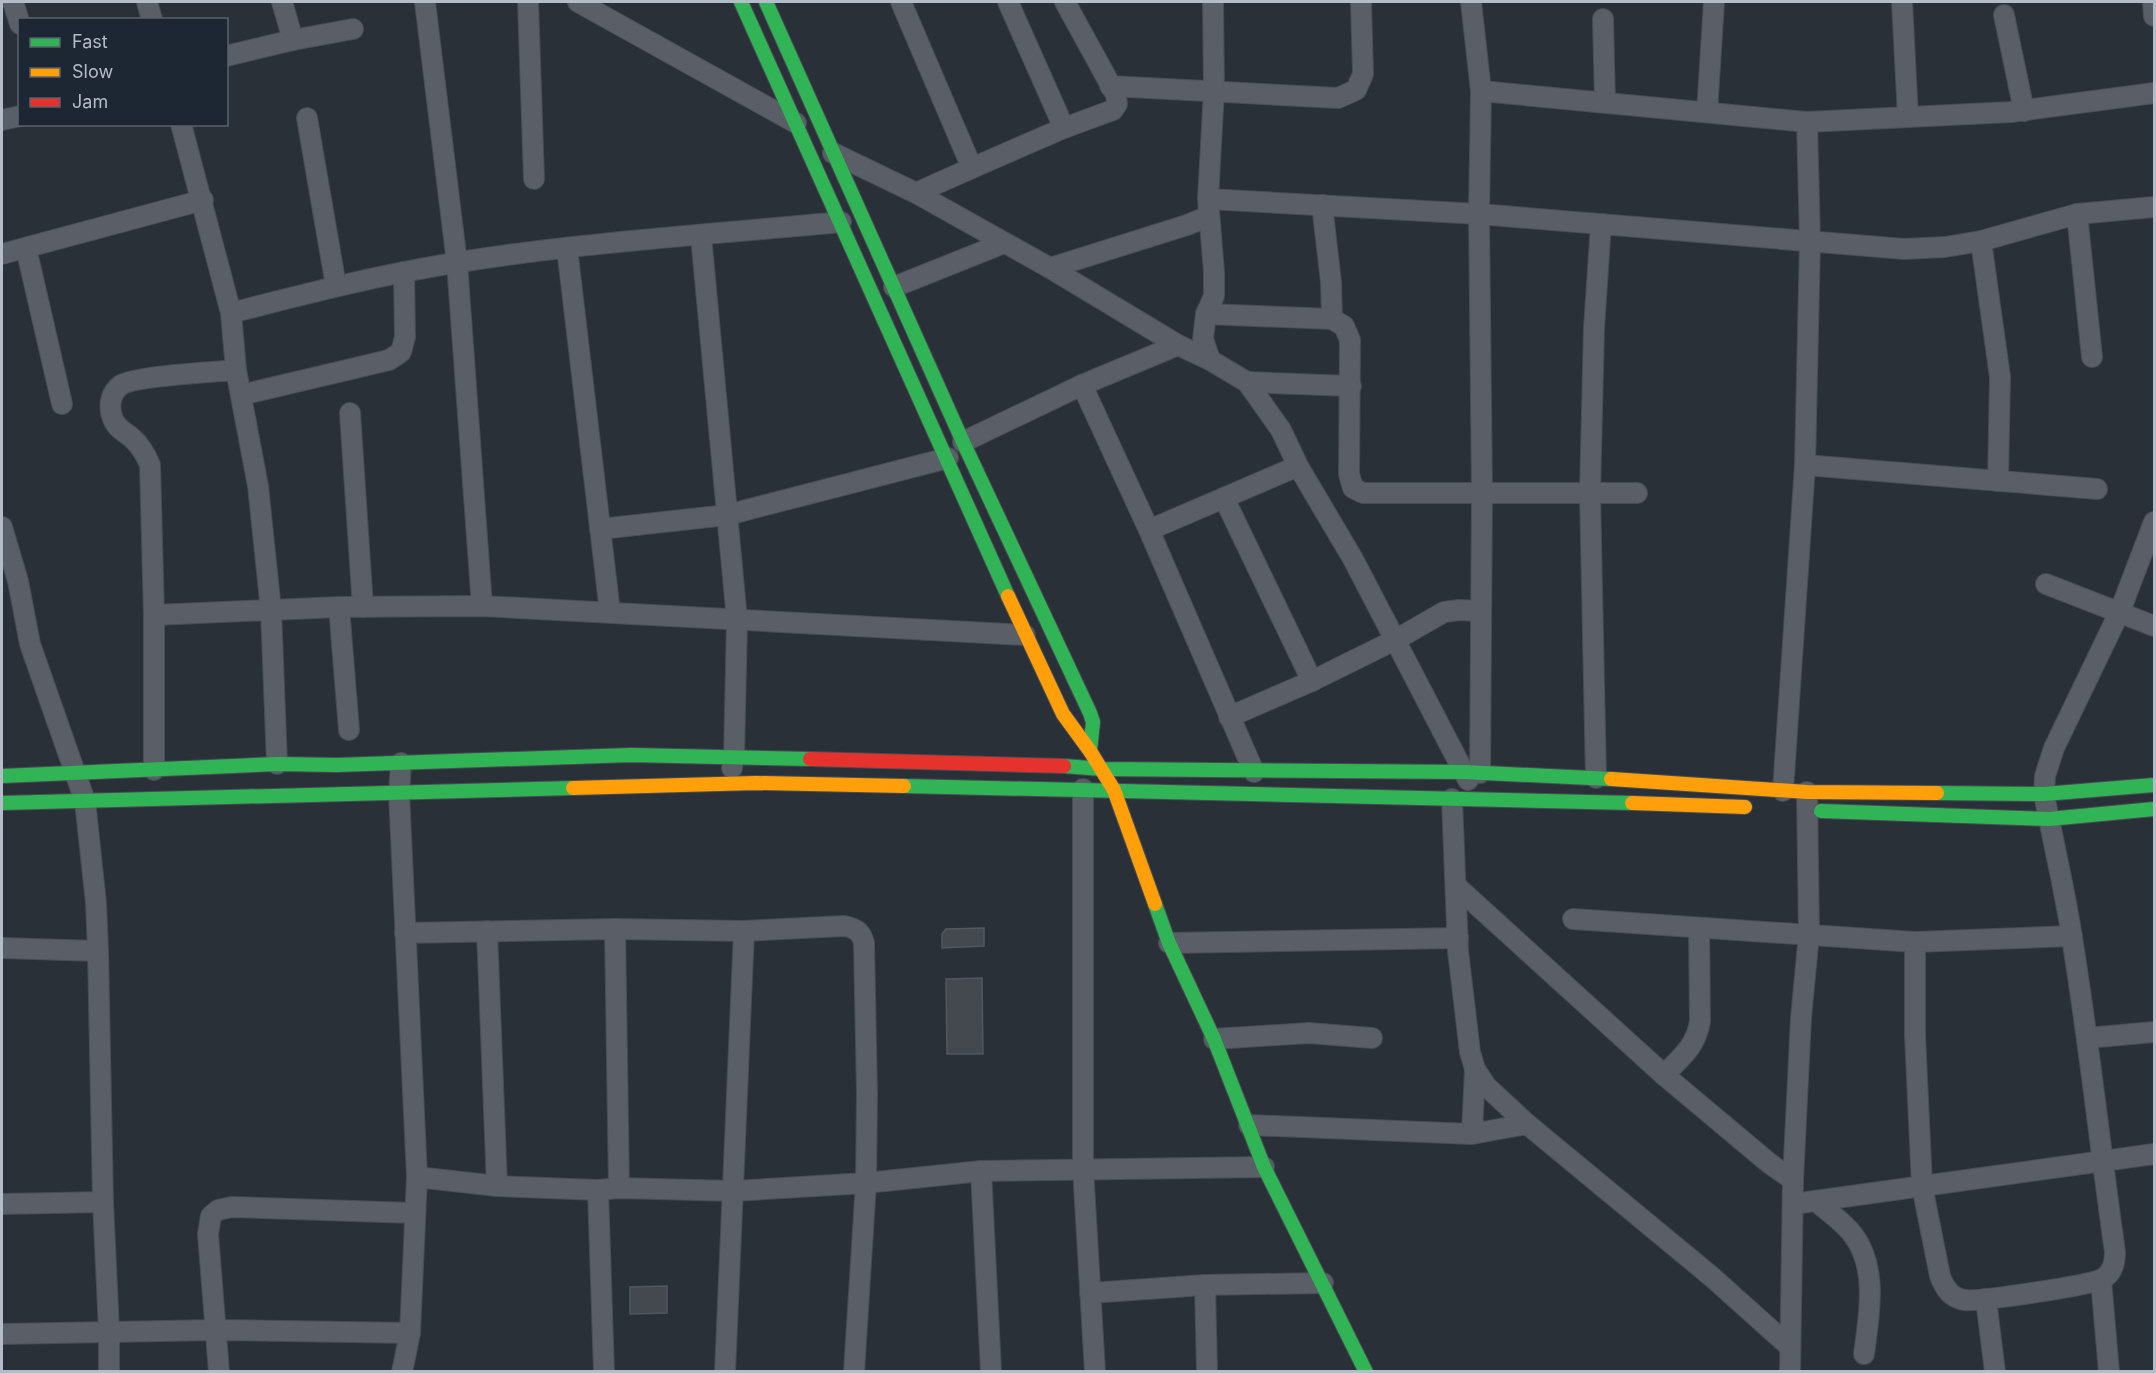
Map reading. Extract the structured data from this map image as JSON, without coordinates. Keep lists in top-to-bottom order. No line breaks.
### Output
{"legend":["Fast","Slow","Jam"]}
